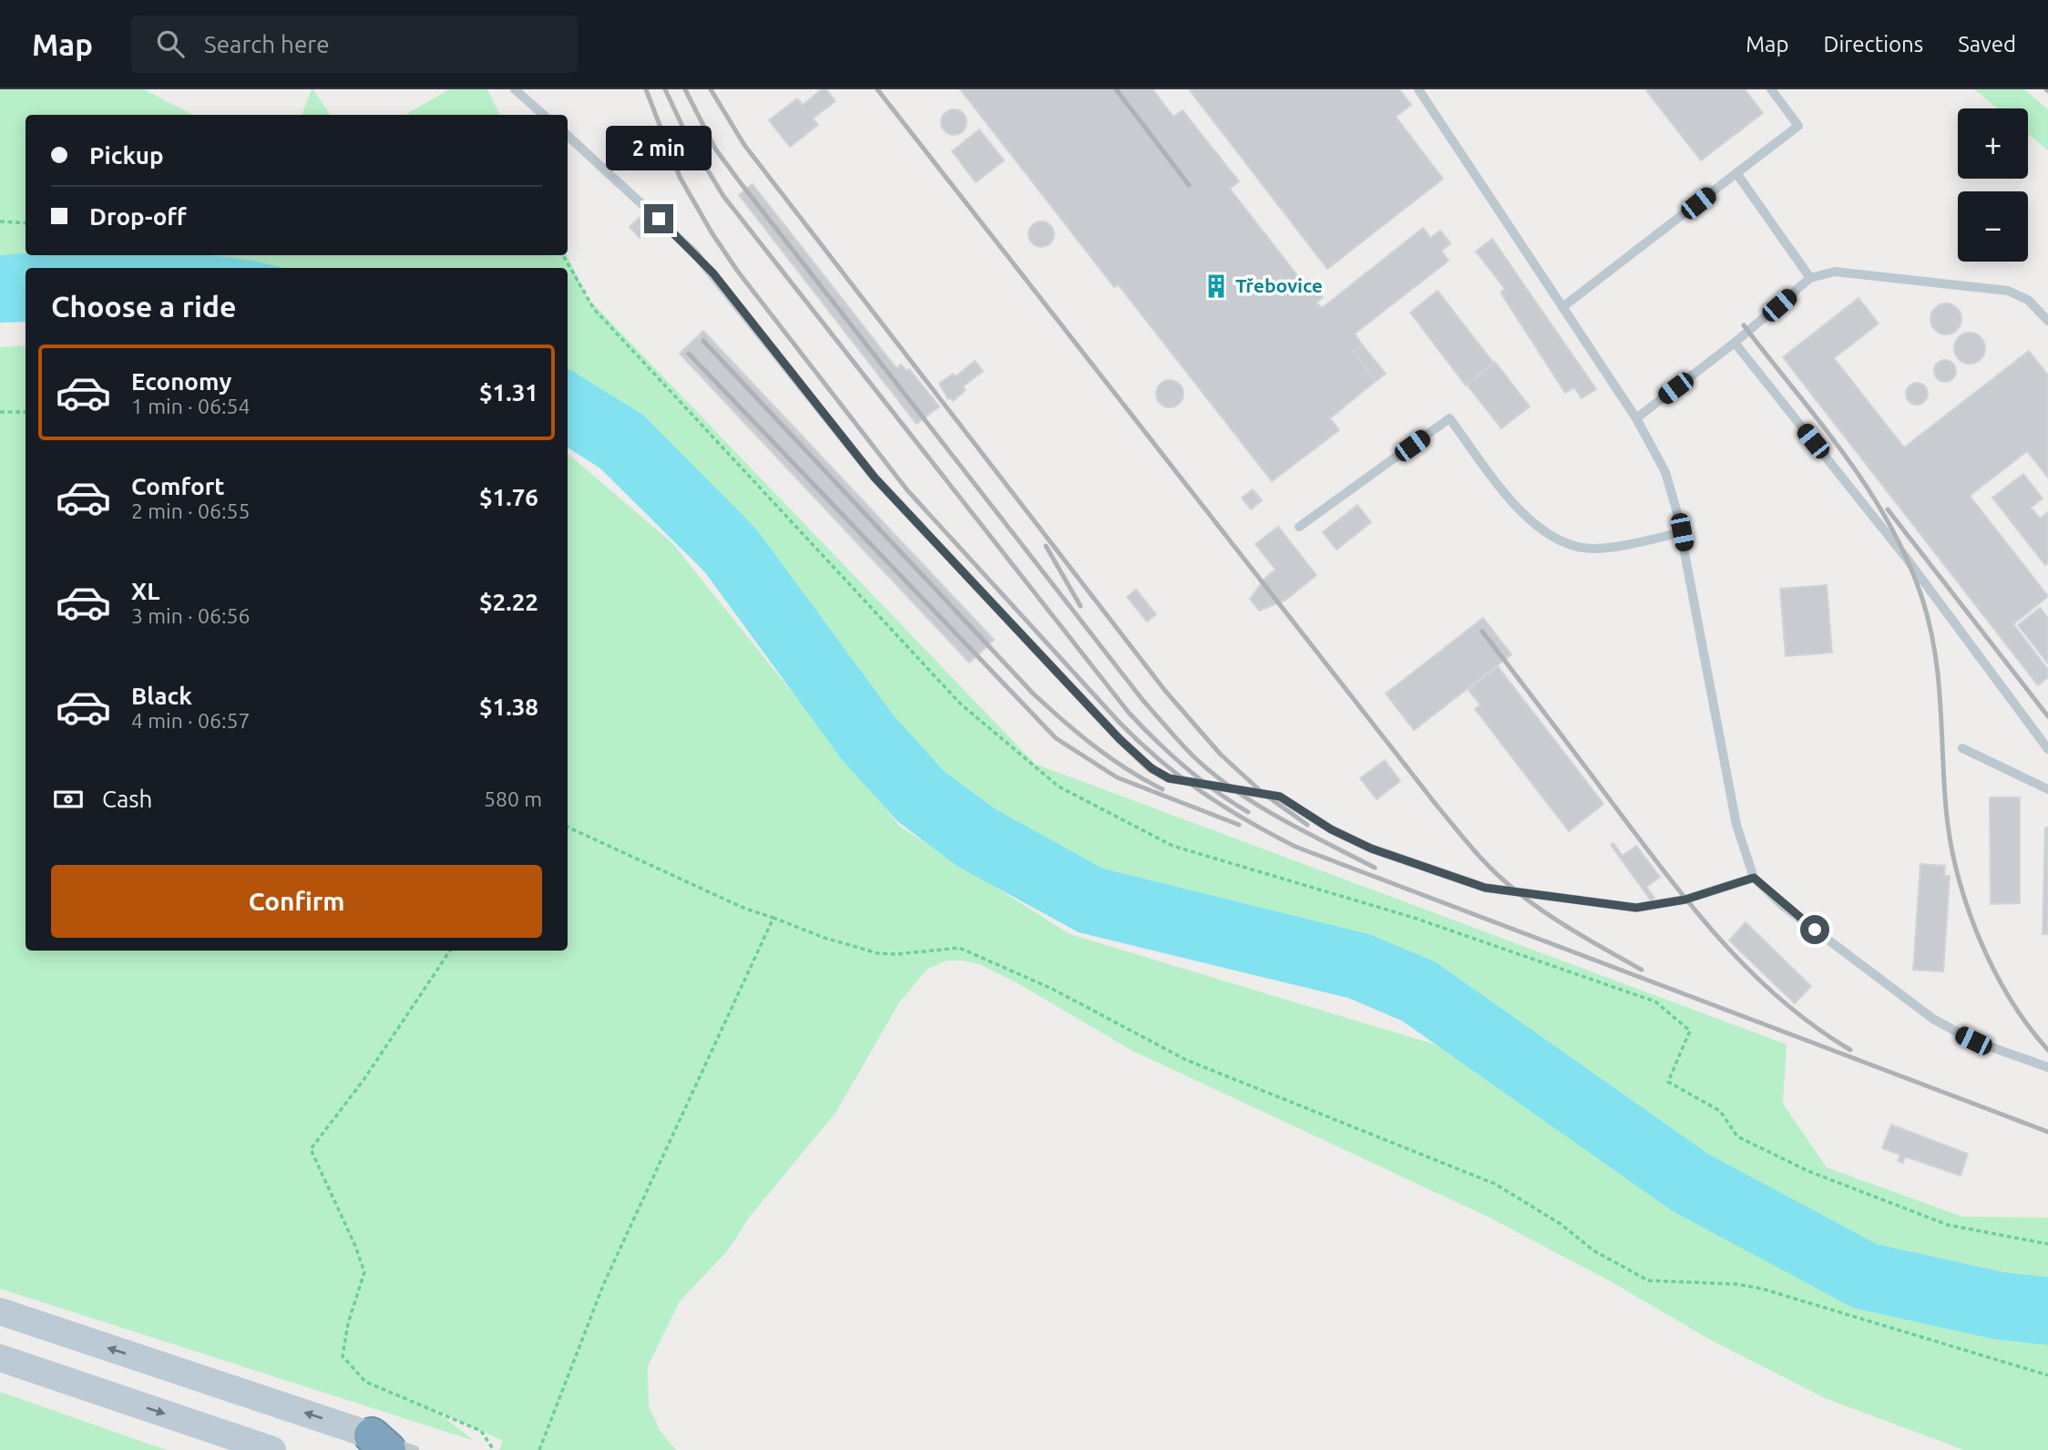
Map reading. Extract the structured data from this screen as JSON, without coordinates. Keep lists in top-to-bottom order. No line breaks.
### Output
{"places":{"building":["Třebovice"]},"page":{"header":"Map","search":"Search here","nav":["Map","Directions","Saved"],"map_buttons":["+","−"],"banner":["Pickup","Drop-off"],"bubble":"2 min","heading":"Choose a ride","list":[{"name":"Economy","note":"1 min · 06:54","value":"$1.31"},{"name":"Comfort","note":"2 min · 06:55","value":"$1.76"},{"name":"XL","note":"3 min · 06:56","value":"$2.22"},{"name":"Black","note":"4 min · 06:57","value":"$1.38"}],"pay":["Cash","580 m"],"buttons":"Confirm"}}
